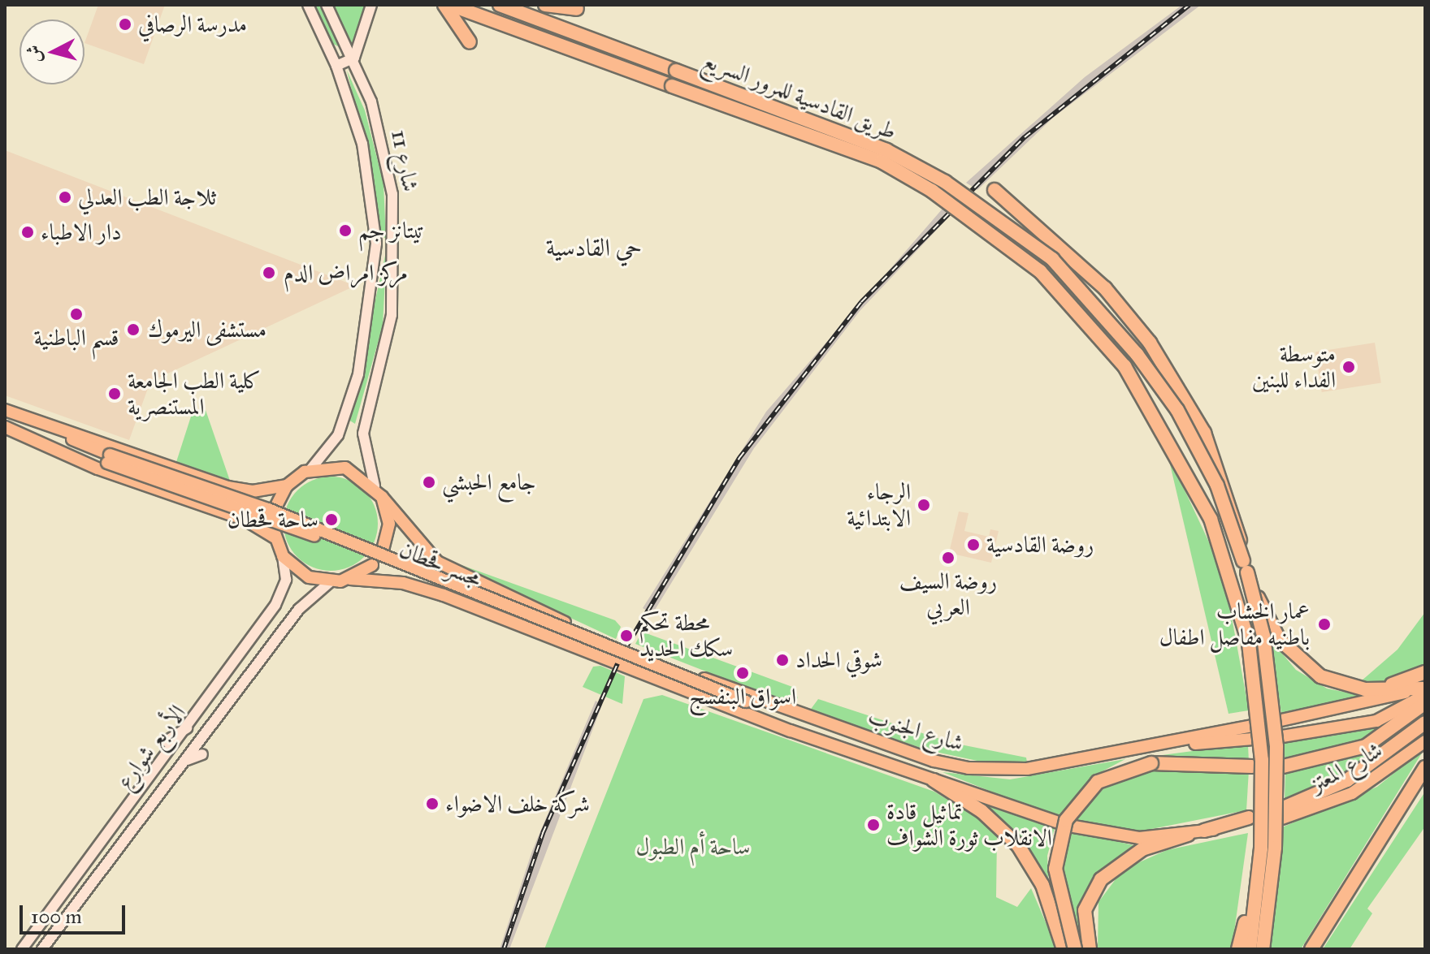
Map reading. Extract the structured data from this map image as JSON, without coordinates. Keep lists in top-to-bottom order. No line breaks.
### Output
{"streets":{"highway":["طريق القادسية للمرور السريع"],"main road":["مجسر قحطان","شارع الجنوب","شارع المعتز"],"street":["شارع 11","الأربع شوارع"]},"crossings":[["مجسر قحطان","شارع الجنوب"]],"districts":["حي القادسية"],"parks":["ساحة أم الطبول"],"places":["مدرسة الرصافي","ثلاجة الطب العدلي","تيتانز جم","دار الاطباء","مركز امراض الدم","قسم الباطنية","مستشفى اليرموك","متوسطة الفداء للبنين","كلية الطب الجامعة المستنصرية","جامع الحبشي","الرجاء الابتدائية","ساحة قحطان","روضة القادسية","روضة السيف العربي","عمار الخشاب باطنيه مفاصل اطفال","محطة تحكم سكك الحديد","شوقي الحداد","اسواق البنفسج","شركة خلف الاضواء","تماثيل قادة الانقلاب ثورة الشواف"],"scale_bar":"100 m","north":"left"}
